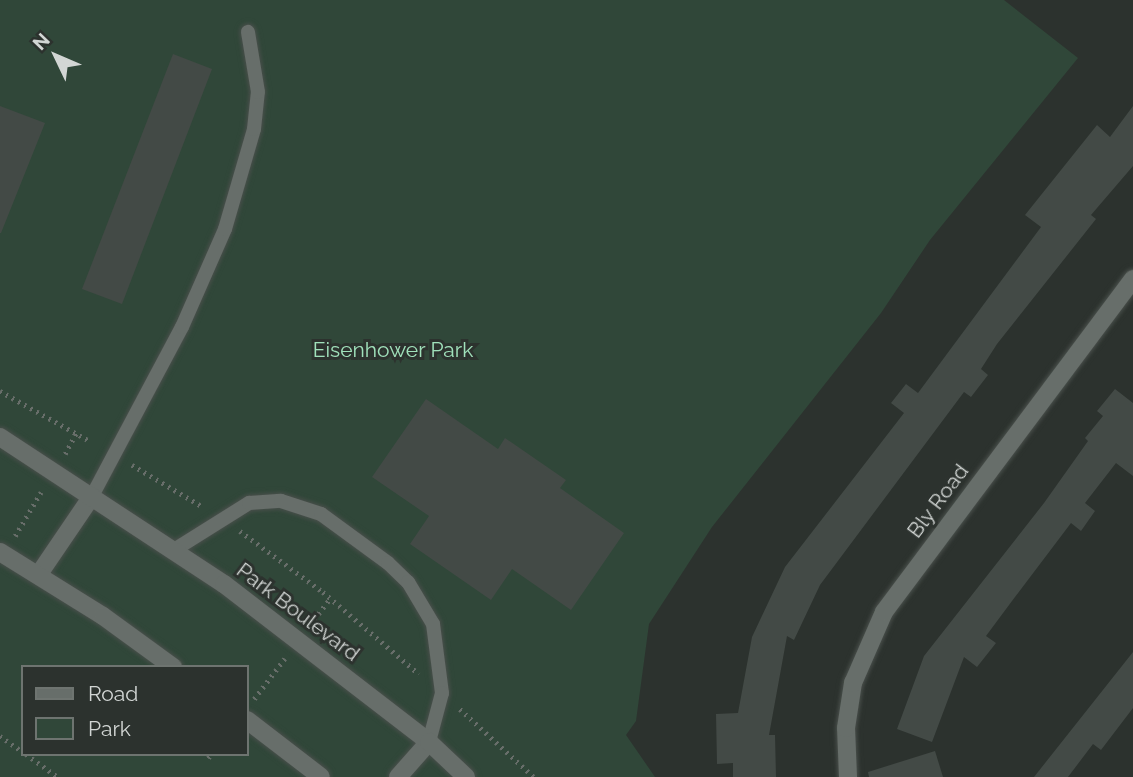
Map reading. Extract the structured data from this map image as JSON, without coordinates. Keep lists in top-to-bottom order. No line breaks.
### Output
{"streets":{"street":["Bly Road","Park Boulevard"]},"parks":["Eisenhower Park"],"legend":["Road","Park"],"north":"top left"}
